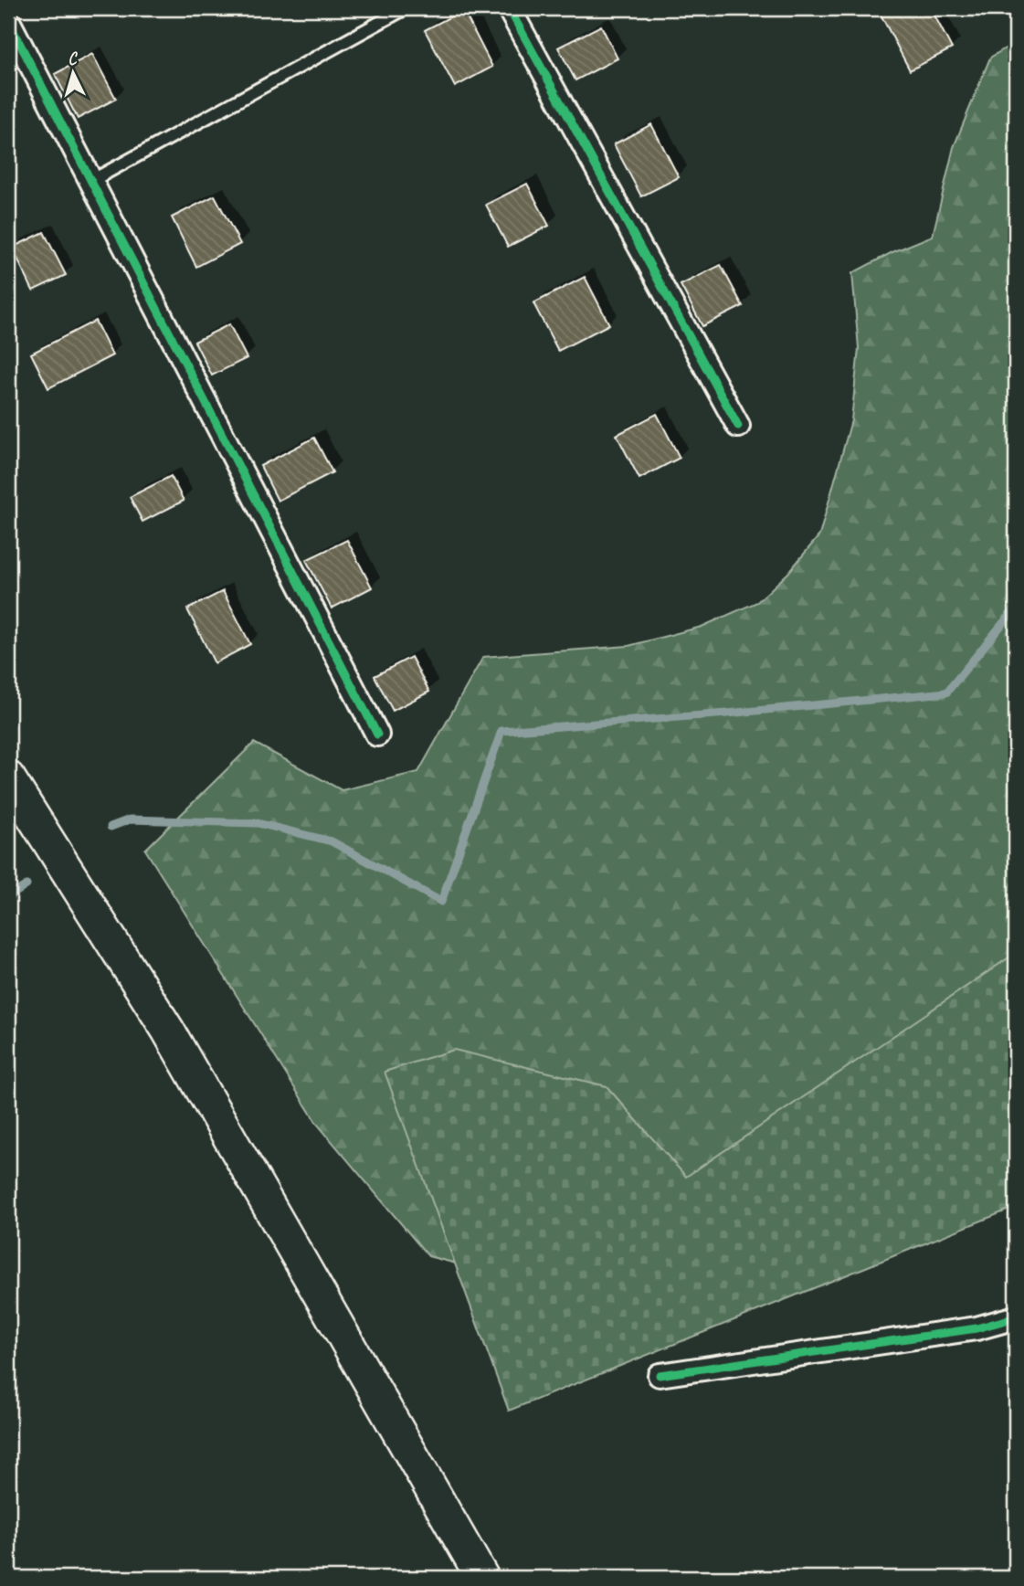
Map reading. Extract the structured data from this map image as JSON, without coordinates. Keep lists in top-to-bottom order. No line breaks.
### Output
{"north":"top"}
